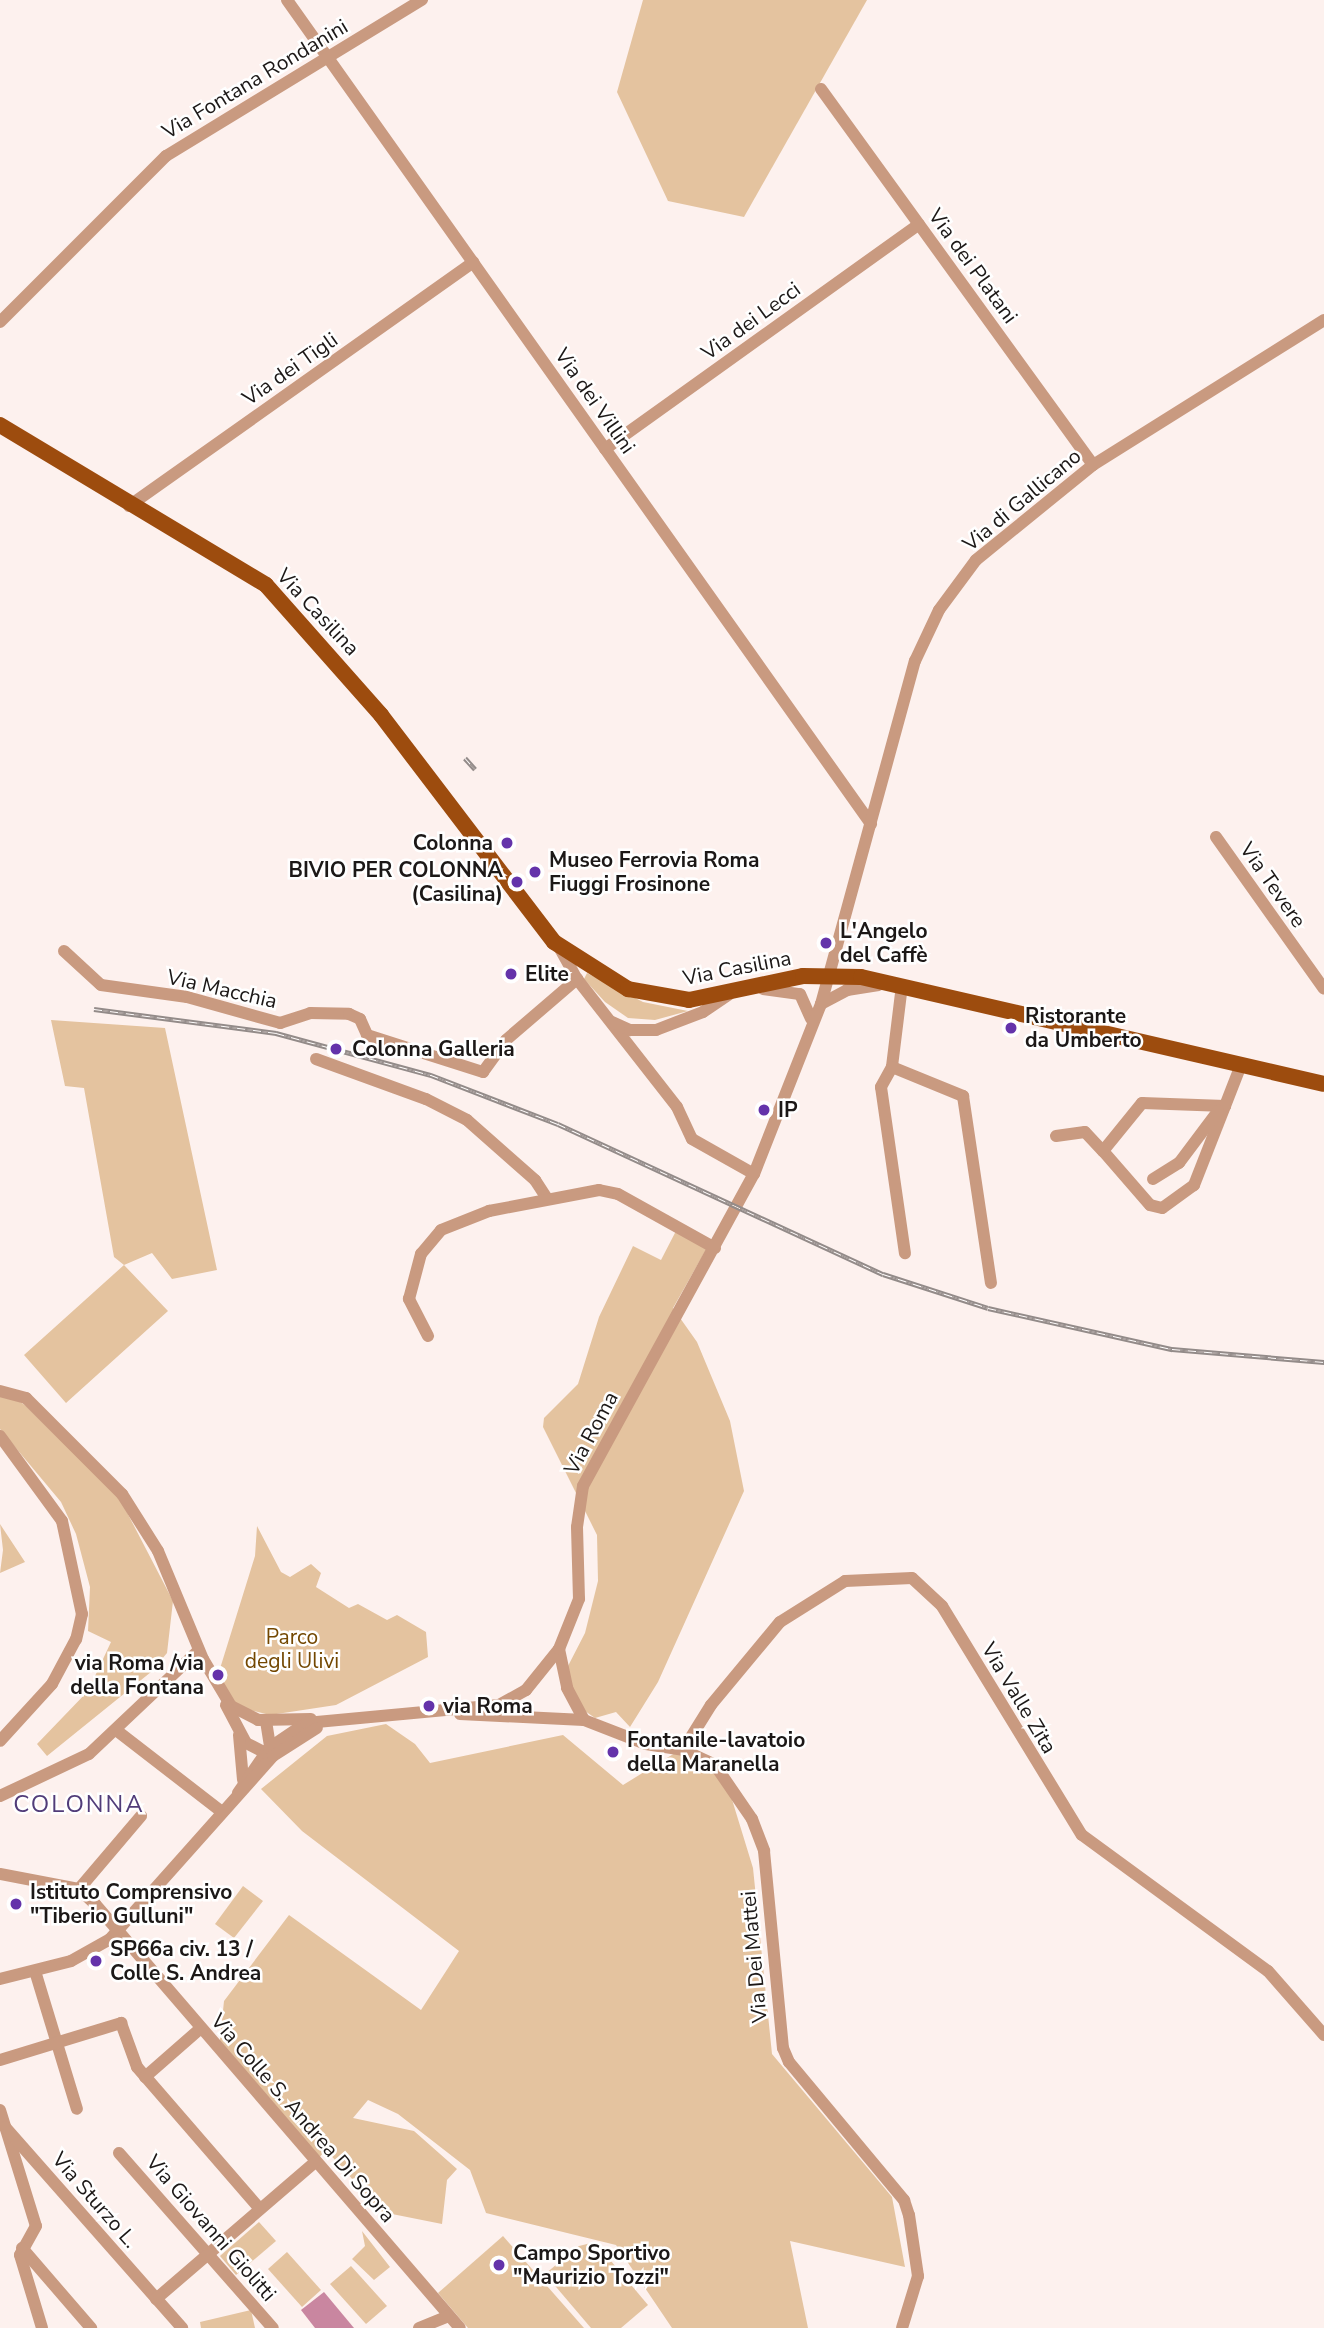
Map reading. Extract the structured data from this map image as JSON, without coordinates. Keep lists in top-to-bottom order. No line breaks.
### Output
{"streets":{"main road":["Via Casilina"],"street":["Via Fontana Rondanini","Via dei Platani","Via dei Lecci","Via dei Tigli","Via dei Villini","Via di Gallicano","Via Tevere","Via Macchia","Via Roma","Via Valle Zita","Via Dei Mattei","Via Colle S. Andrea Di Sopra","Via Sturzo L.","Via Giovanni Giolitti"]},"crossings":[["Via Fontana Rondanini","Via dei Villini"],["Via dei Platani","Via dei Lecci"],["Via dei Platani","Via di Gallicano"],["Via dei Lecci","Via dei Villini"],["Via dei Tigli","Via dei Villini"],["Via dei Tigli","Via Casilina"],["Via dei Villini","Via di Gallicano"],["Via di Gallicano","Via Casilina"],["Via di Gallicano","Via Roma"],["Via Casilina","Via Roma"],["Via Valle Zita","Via Dei Mattei"]],"districts":["COLONNA"],"parks":["Parco degli Ulivi"],"places":["Colonna","Museo Ferrovia Roma Fiuggi Frosinone","BIVIO PER COLONNA (Casilina)","L'Angelo del Caffè","Elite","Ristorante da Umberto","Colonna Galleria","IP","via Roma /via della Fontana","via Roma","Fontanile-lavatoio della Maranella","Istituto Comprensivo \"Tiberio Gulluni\"","SP66a civ. 13 / Colle S. Andrea","Campo Sportivo \"Maurizio Tozzi\""]}
